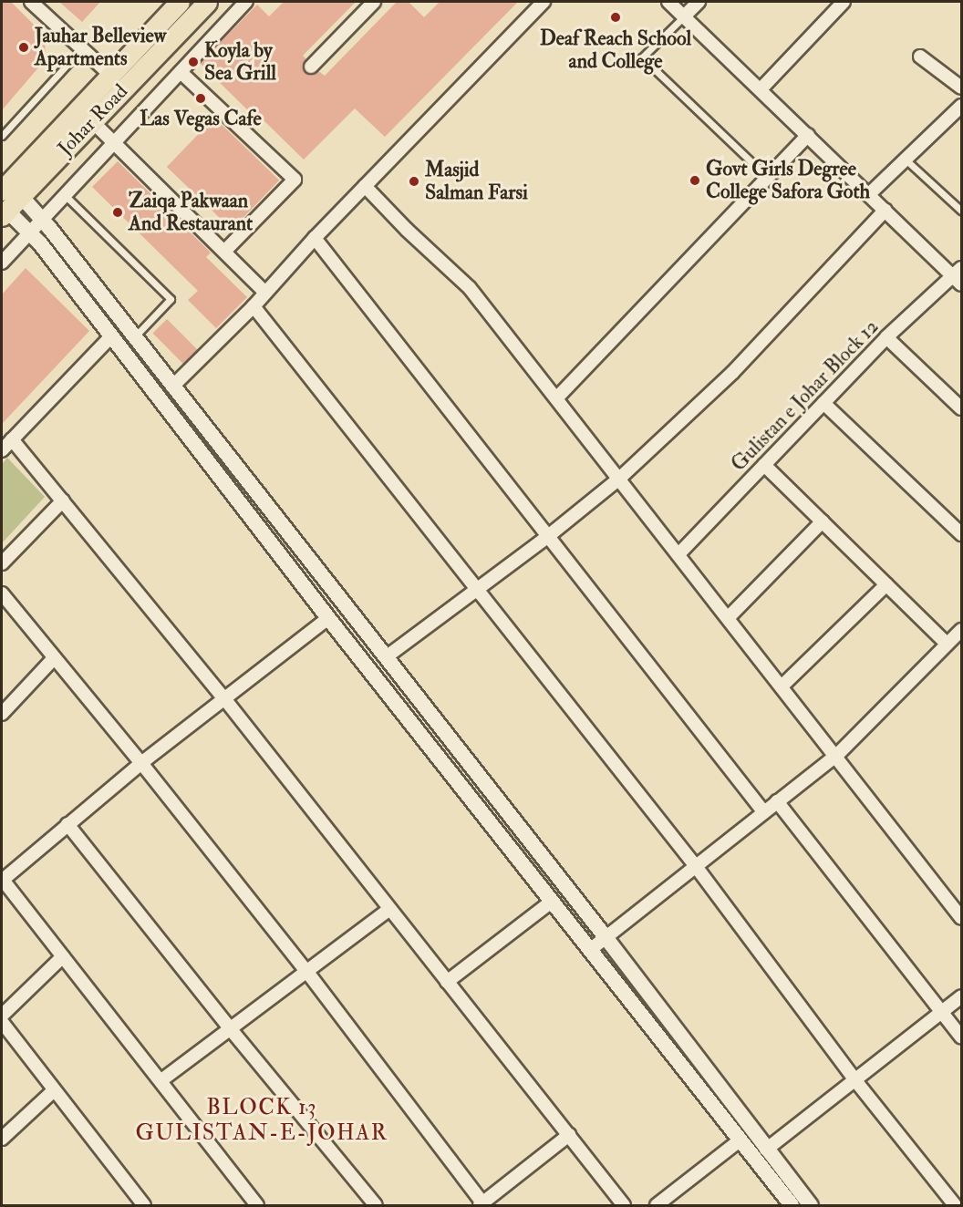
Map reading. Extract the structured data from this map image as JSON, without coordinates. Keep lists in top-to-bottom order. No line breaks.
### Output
{"streets":{"main road":["Johar Road"],"street":["Gulistan e Johar Block 12"]},"districts":["BLOCK 13 GULISTAN-E-JOHAR"],"places":["Deaf Reach School and College","Jauhar Belleview Apartments","Koyla by Sea Grill","Las Vegas Cafe","Govt Girls Degree College Safora Goth","Masjid Salman Farsi","Zaiqa Pakwaan And Restaurant"]}
